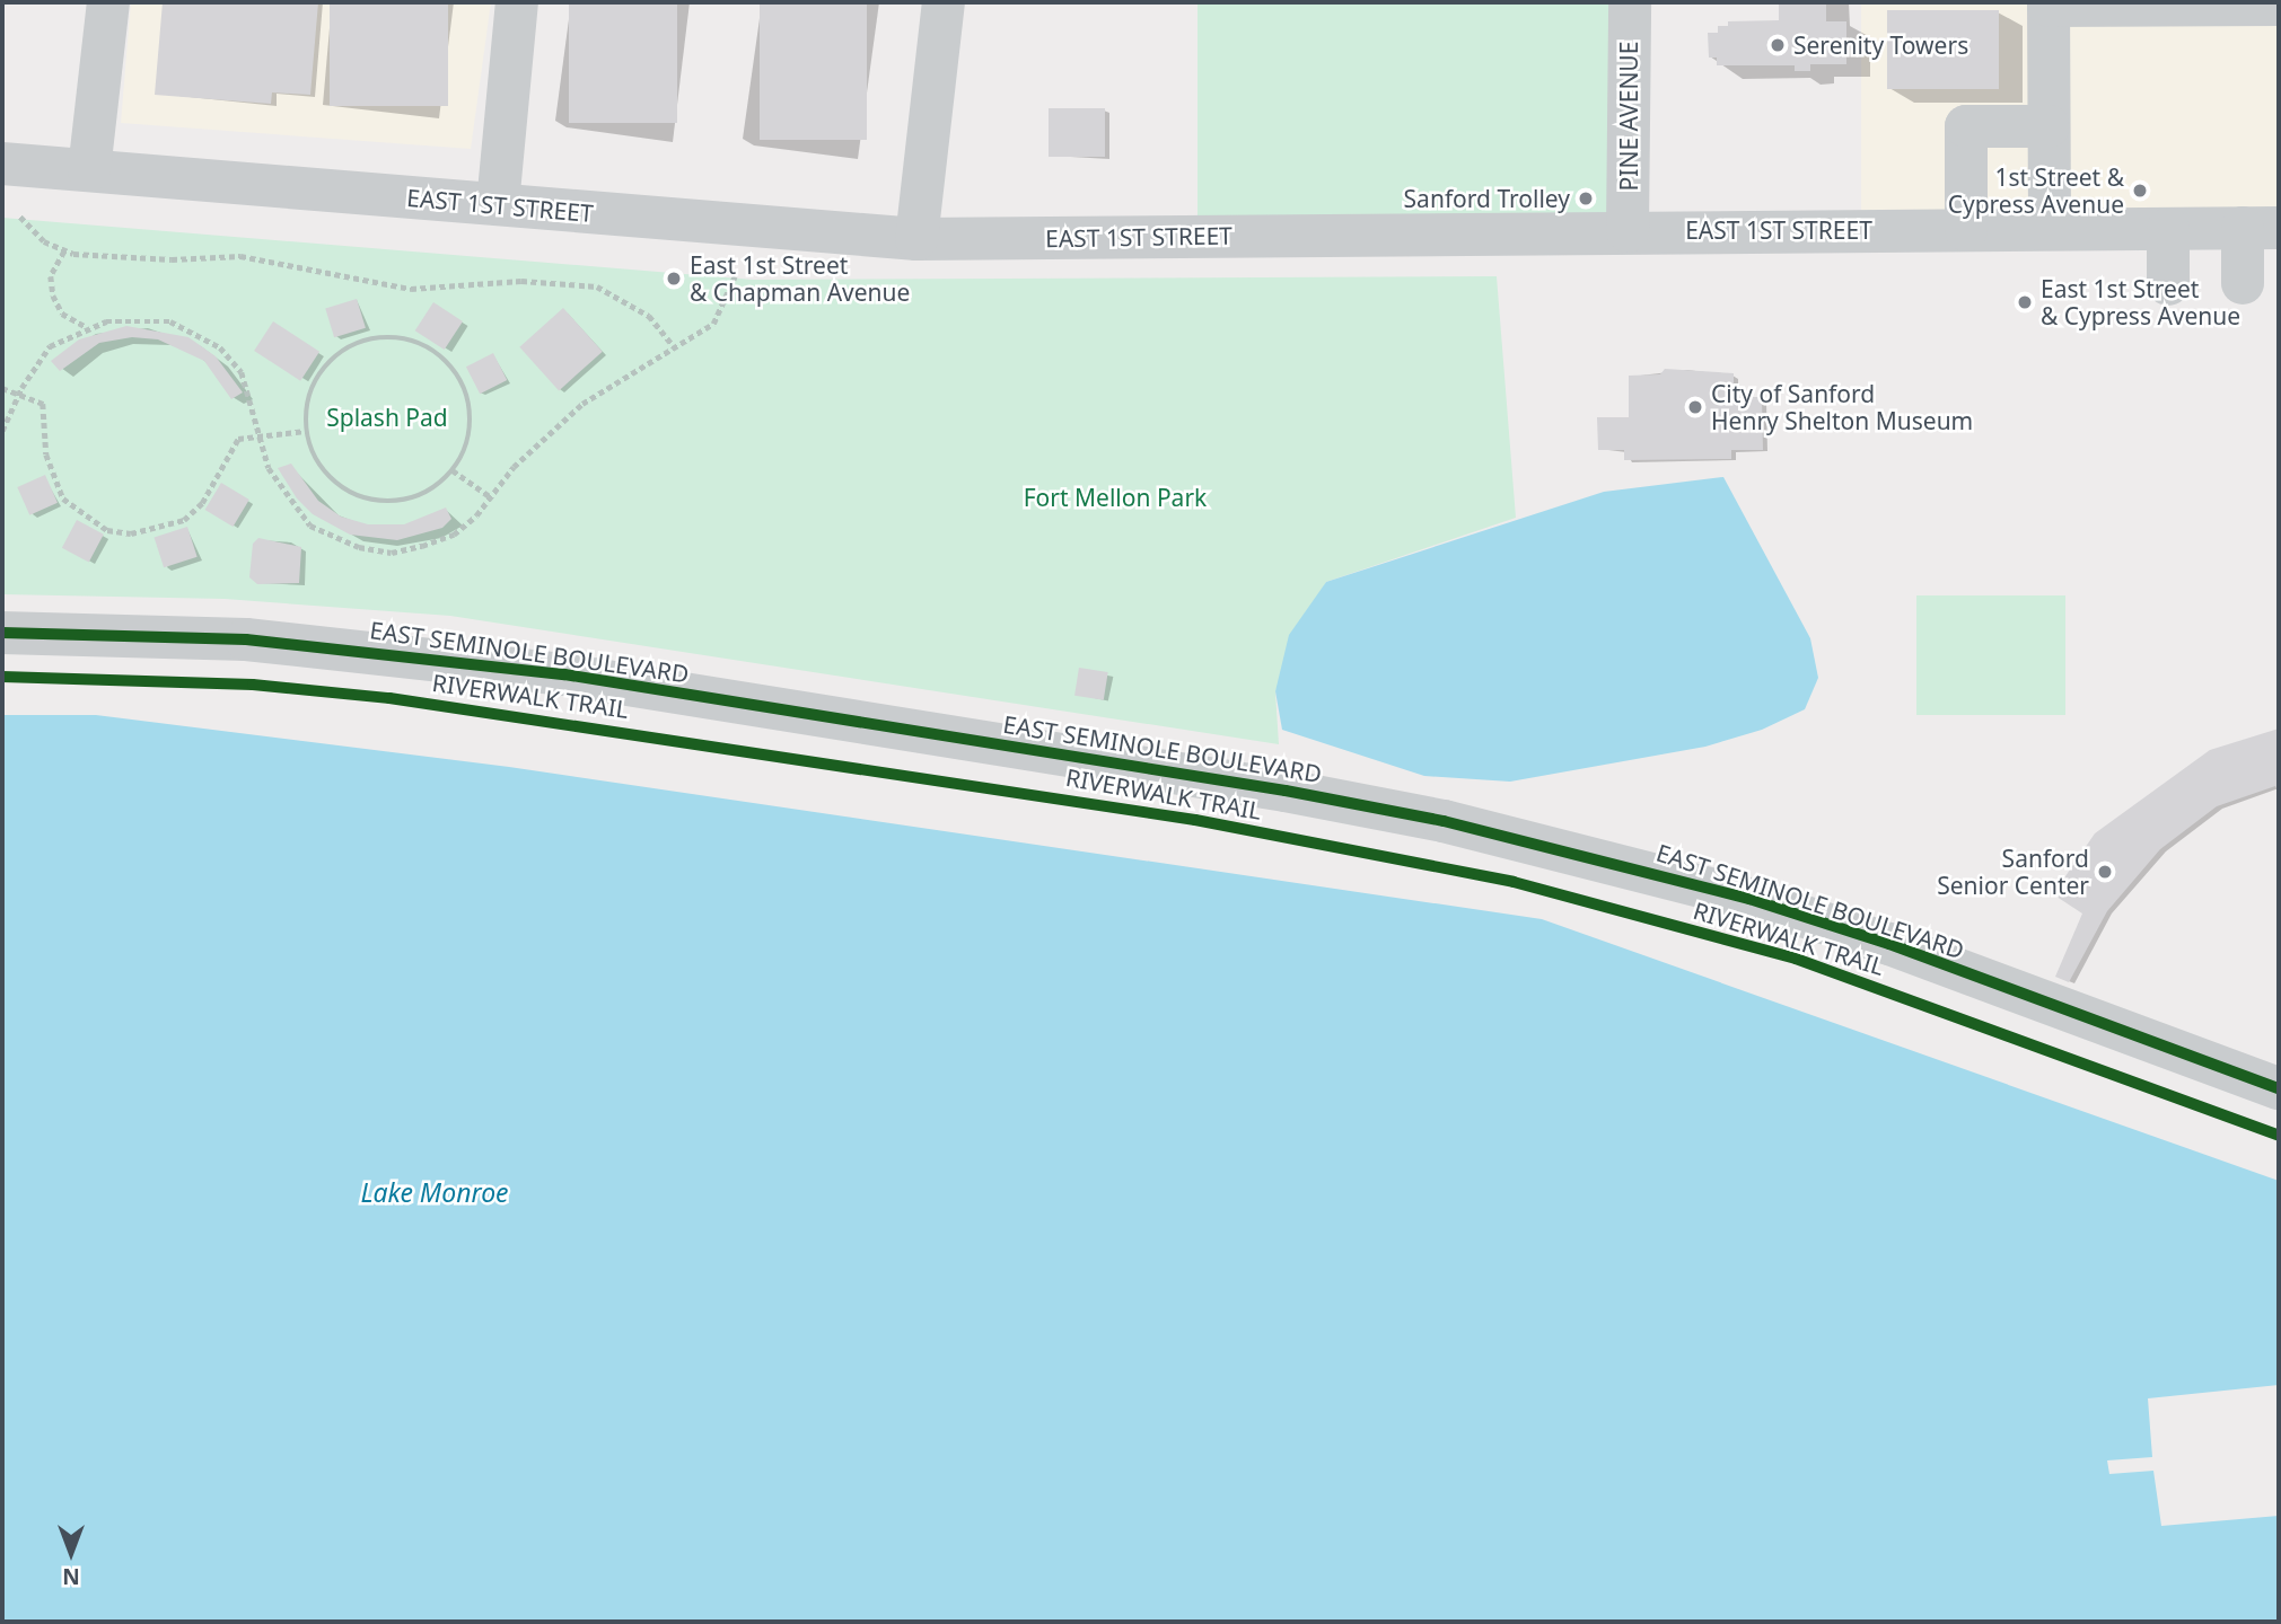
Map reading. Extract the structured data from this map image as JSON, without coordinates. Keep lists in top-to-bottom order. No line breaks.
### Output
{"streets":{"street":["PINE AVENUE","EAST 1ST STREET","EAST SEMINOLE BOULEVARD"],"cycle path":["RIVERWALK TRAIL"]},"crossings":[["PINE AVENUE","EAST 1ST STREET"]],"water":["Lake Monroe"],"parks":["Splash Pad","Fort Mellon Park"],"places":["Serenity Towers","1st Street & Cypress Avenue","Sanford Trolley","East 1st Street & Chapman Avenue","East 1st Street & Cypress Avenue","City of Sanford Henry Shelton Museum","Sanford Senior Center"],"north":"bottom"}
